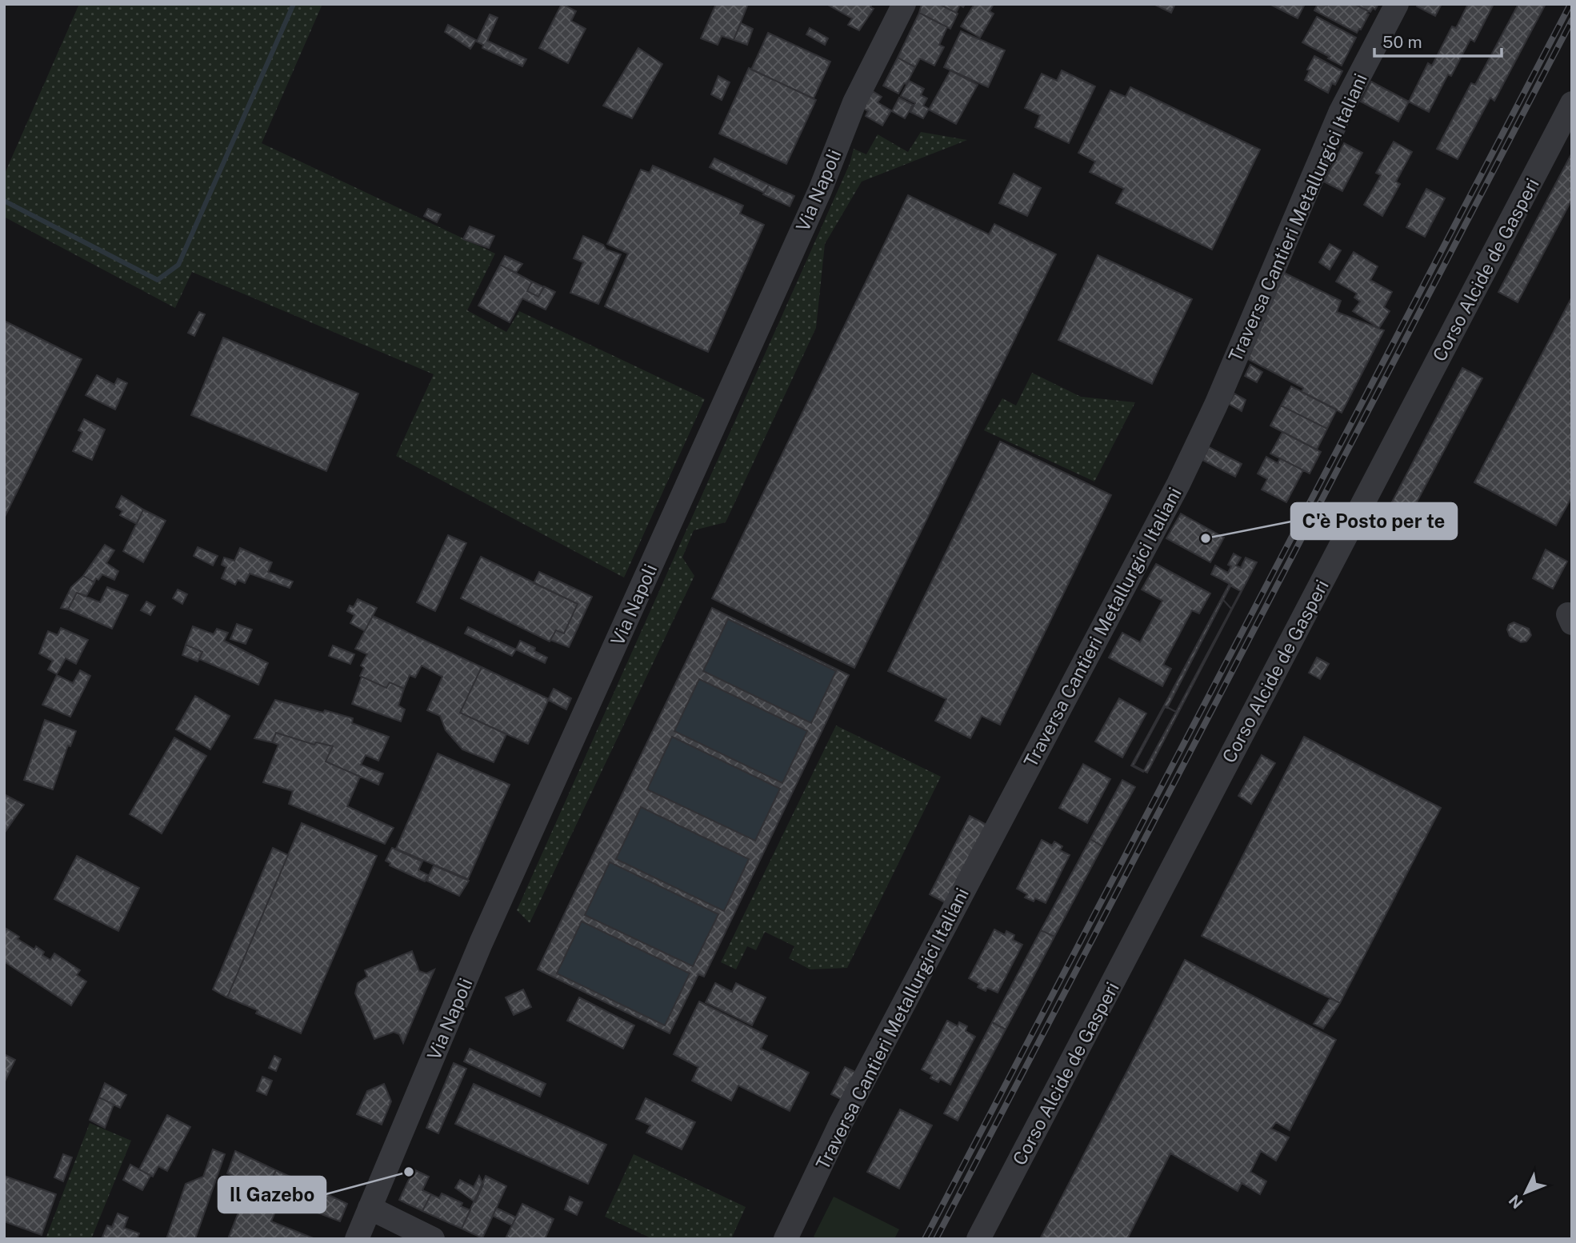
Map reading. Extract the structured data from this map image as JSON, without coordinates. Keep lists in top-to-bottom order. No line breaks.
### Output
{"streets":{"street":["Via Napoli","Traversa Cantieri Metallurgici Italiani","Corso Alcide de Gasperi"]},"places":["C'è Posto per te","Il Gazebo"],"scale_bar":"50 m","north":"bottom left"}
